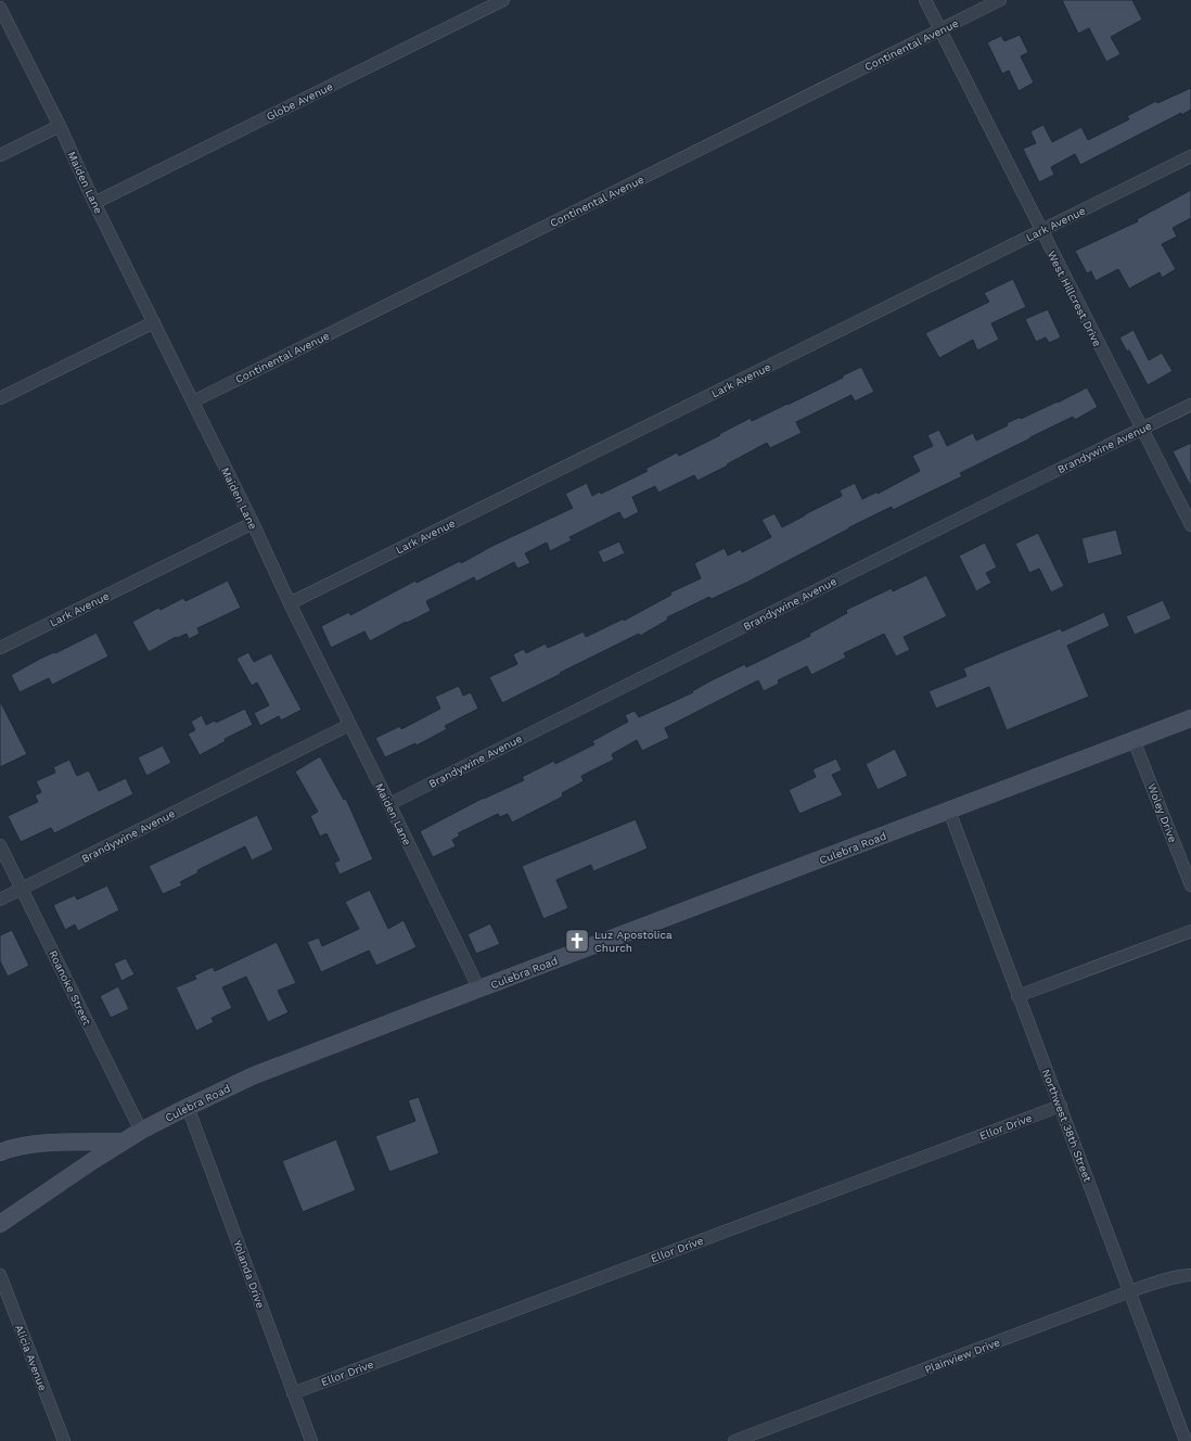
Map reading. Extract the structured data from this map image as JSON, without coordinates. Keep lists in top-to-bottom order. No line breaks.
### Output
{"streets":{"main road":["Culebra Road"],"street":["Continental Avenue","Globe Avenue","Maiden Lane","Lark Avenue","West Hillcrest Drive","Brandywine Avenue","Woley Drive","Roanoke Street","Northwest 38th Street","Ellor Drive","Yolanda Drive","Plainview Drive","Alicia Avenue"]},"crossings":[["Continental Avenue","Maiden Lane"],["Continental Avenue","West Hillcrest Drive"],["Globe Avenue","Maiden Lane"],["Maiden Lane","Lark Avenue"],["Maiden Lane","Brandywine Avenue"],["Maiden Lane","Culebra Road"],["Lark Avenue","West Hillcrest Drive"],["West Hillcrest Drive","Brandywine Avenue"],["Brandywine Avenue","Roanoke Street"],["Woley Drive","Culebra Road"],["Culebra Road","Roanoke Street"],["Culebra Road","Northwest 38th Street"],["Culebra Road","Yolanda Drive"],["Northwest 38th Street","Ellor Drive"],["Northwest 38th Street","Plainview Drive"],["Ellor Drive","Yolanda Drive"]],"places":{"church":["Luz Apostolica Church"]}}
